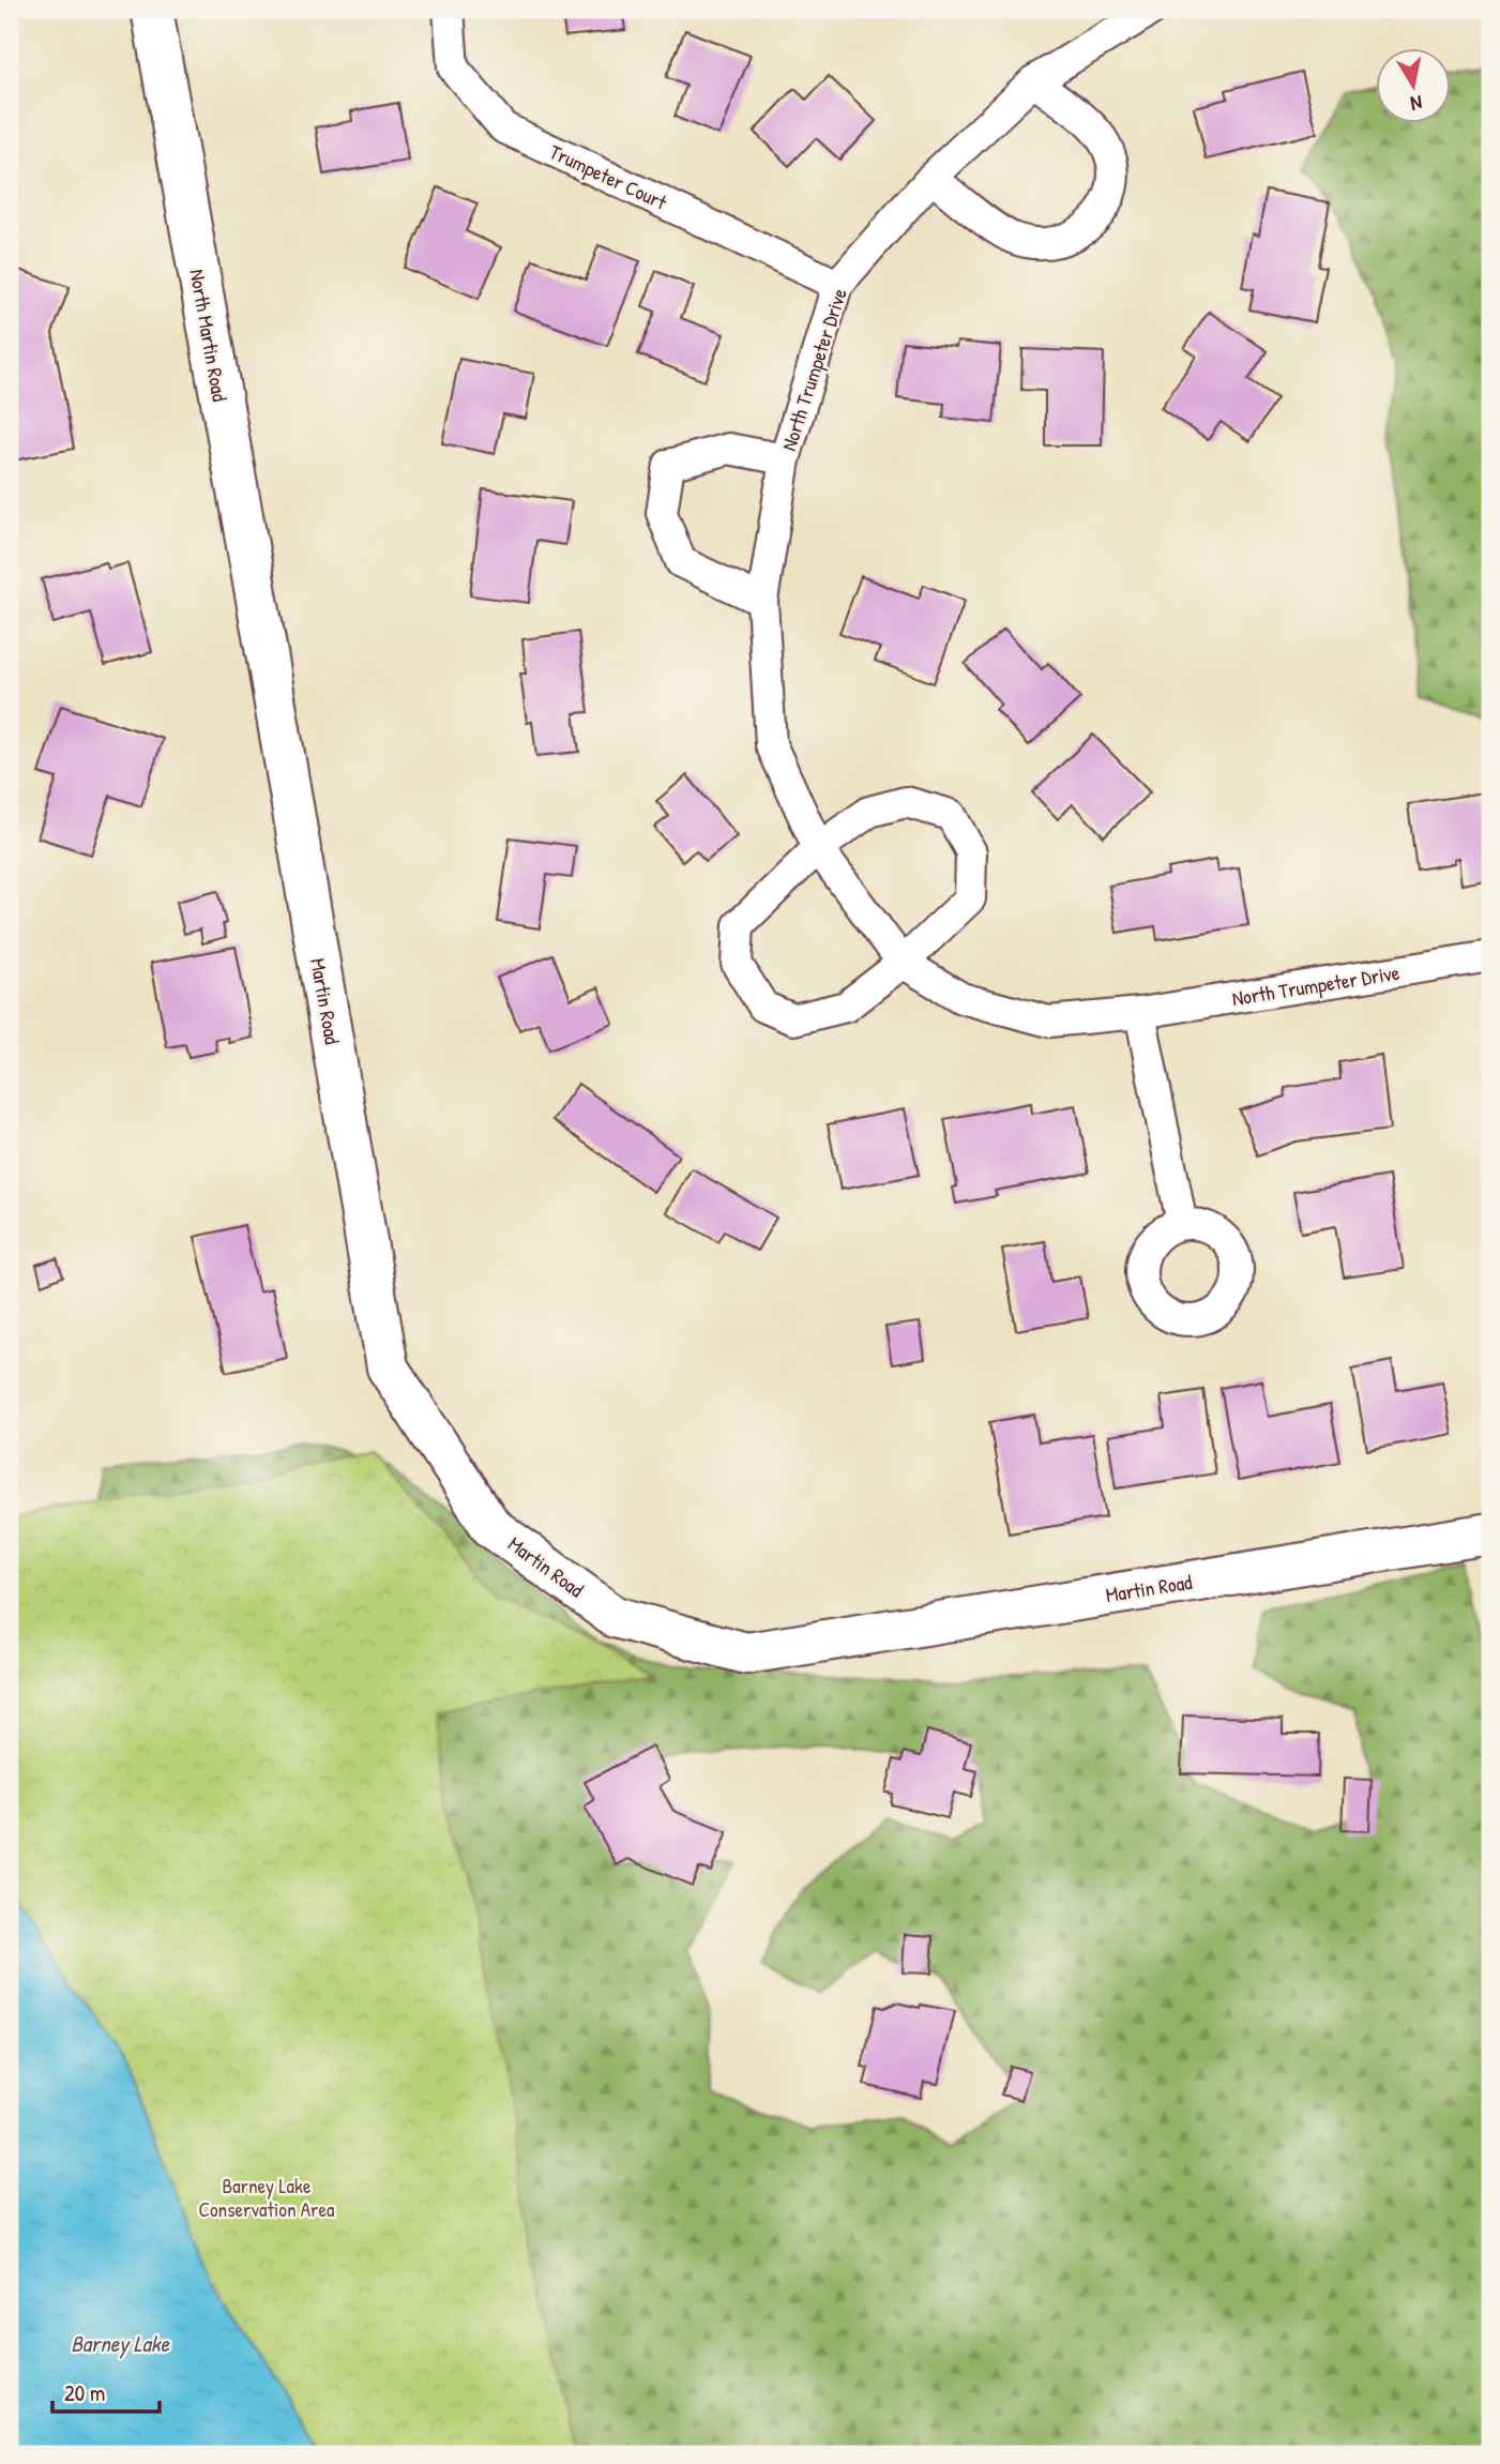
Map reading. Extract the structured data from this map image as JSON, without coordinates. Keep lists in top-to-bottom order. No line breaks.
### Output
{"streets":{"street":["Trumpeter Court","North Martin Road","North Trumpeter Drive","Martin Road"]},"crossings":[["Trumpeter Court","North Trumpeter Drive"],["North Martin Road","Martin Road"]],"water":["Barney Lake"],"parks":["Barney Lake Conservation Area"],"scale_bar":"20 m","north":"bottom"}
